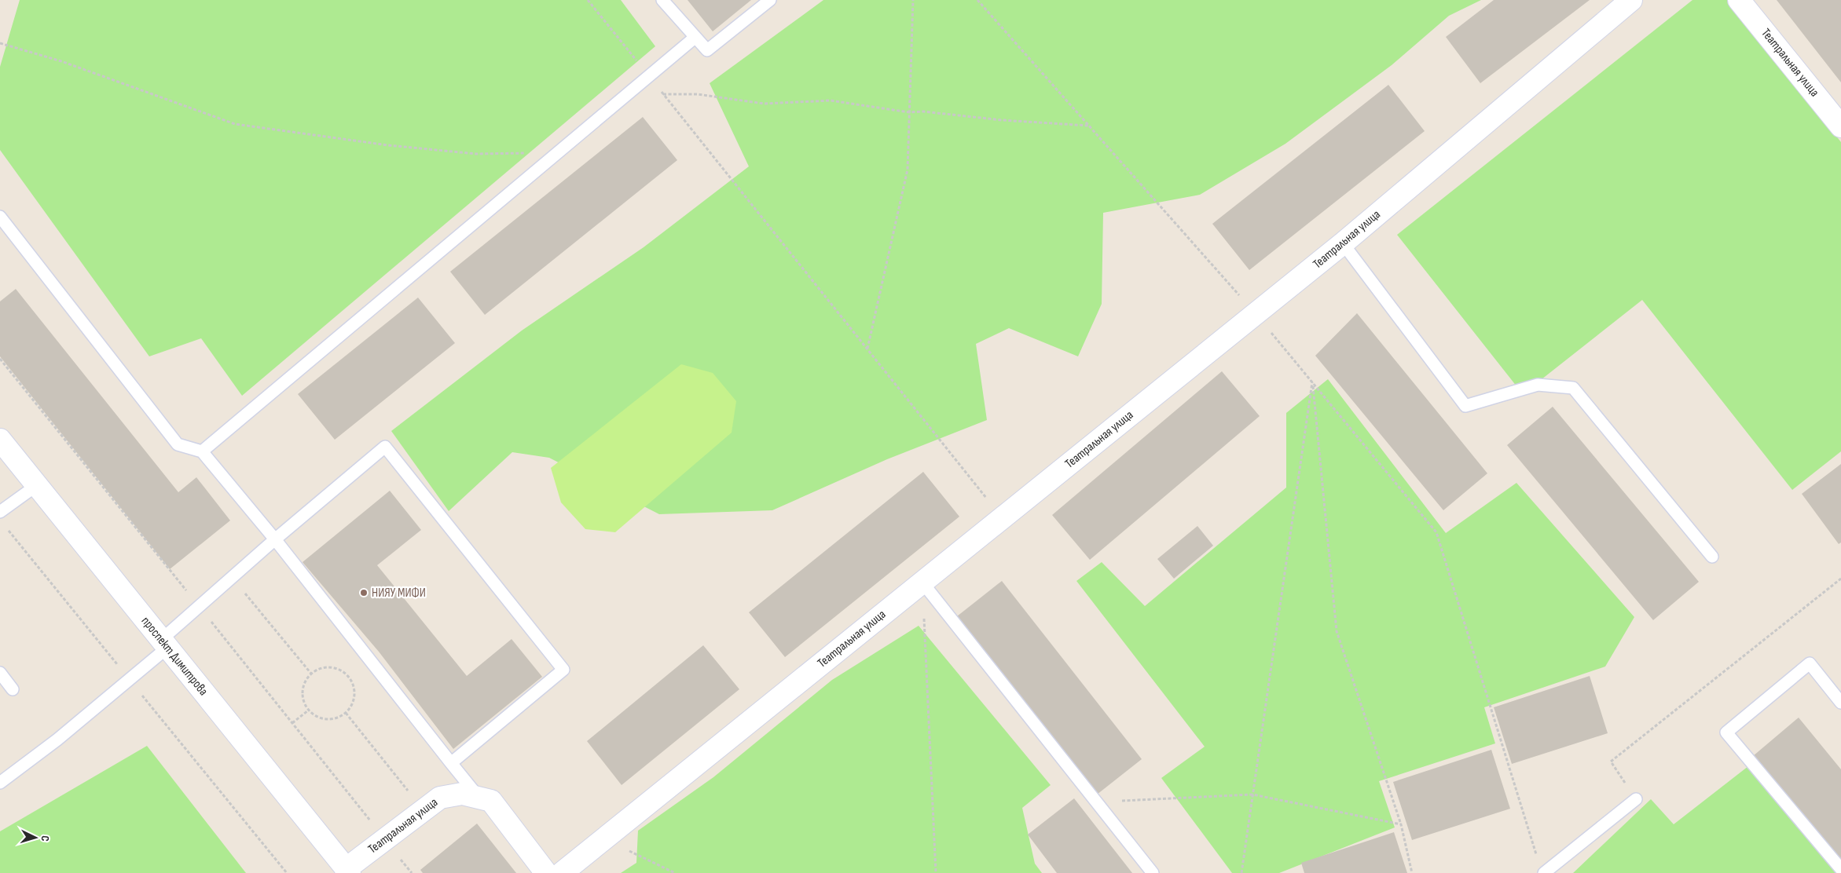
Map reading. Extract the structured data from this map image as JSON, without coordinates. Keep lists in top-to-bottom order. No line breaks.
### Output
{"streets":{"street":["Театральная улица","проспект Димитрова"]},"crossings":[["Театральная улица","проспект Димитрова"]],"places":["НИЯУ МИФИ"],"north":"right"}
